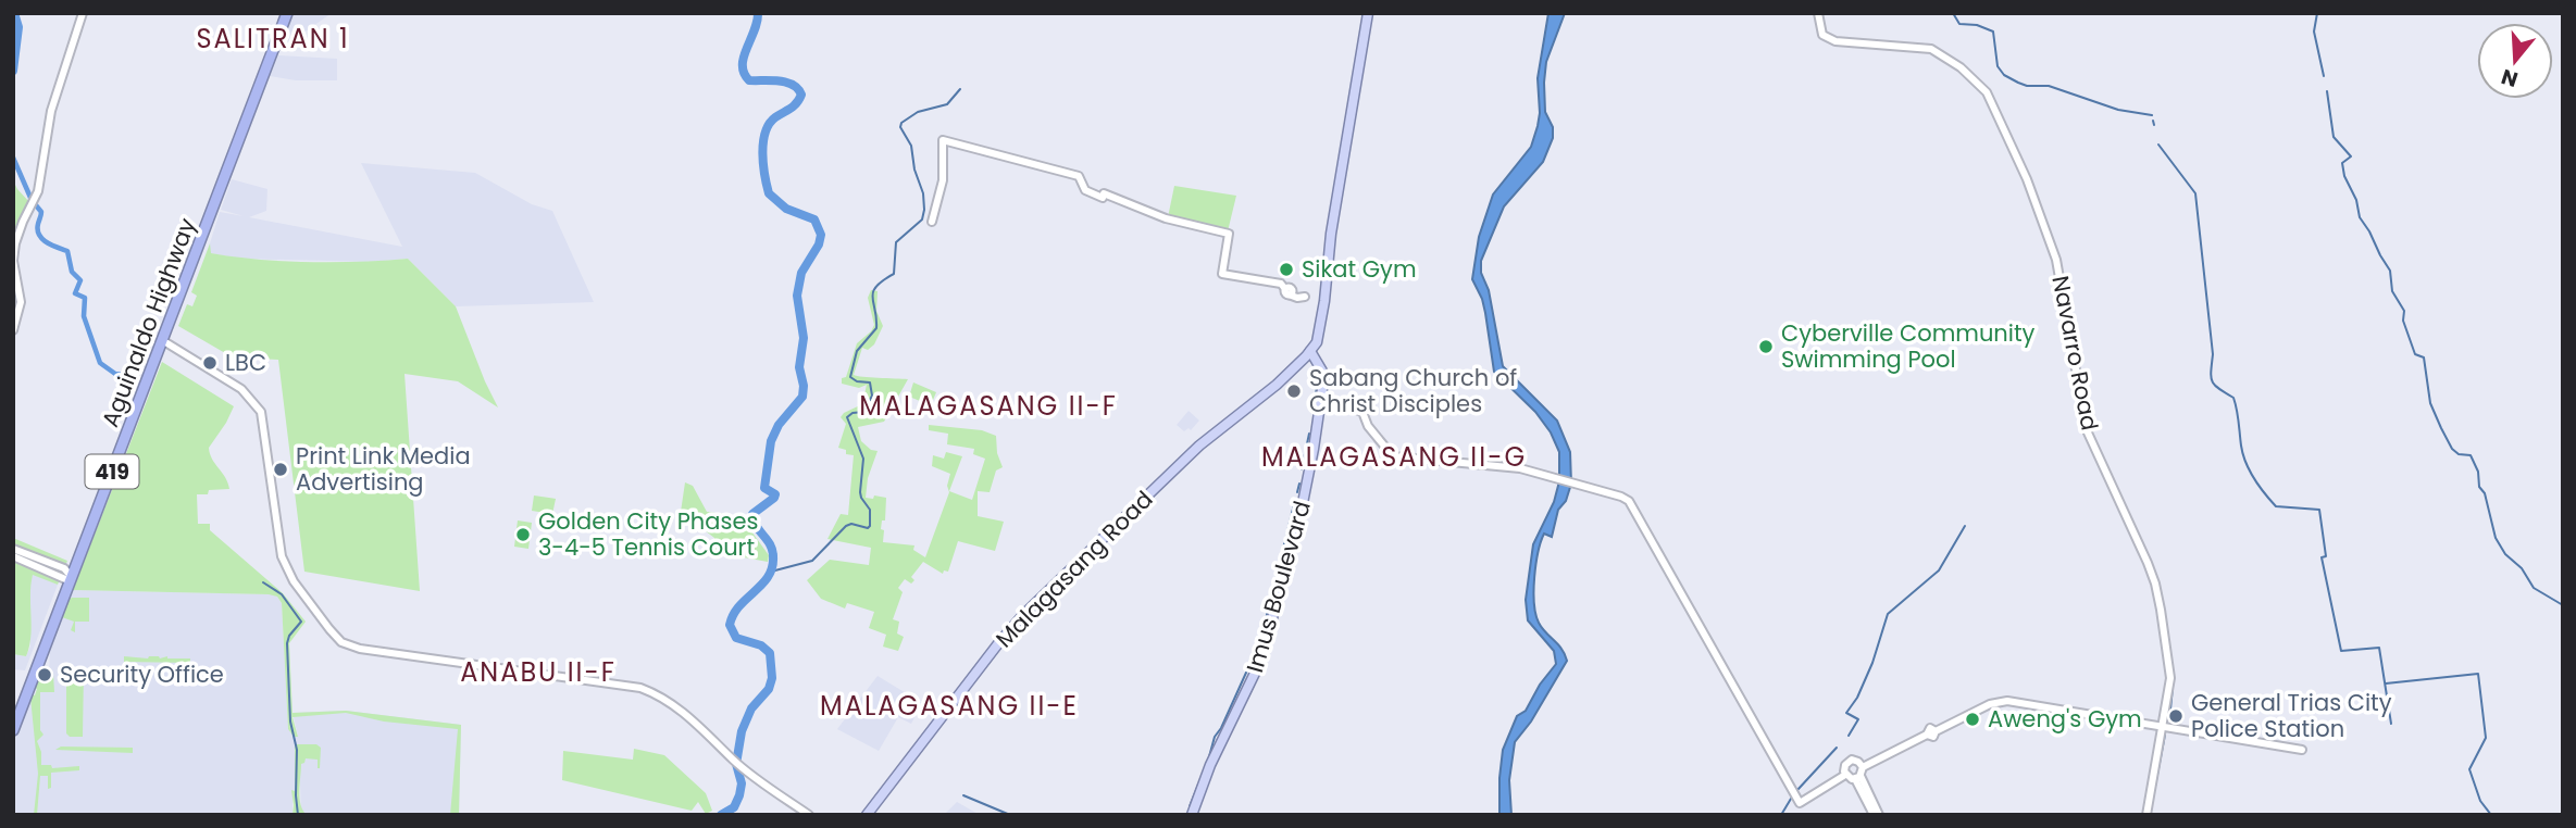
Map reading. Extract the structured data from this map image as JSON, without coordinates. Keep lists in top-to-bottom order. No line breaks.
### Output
{"streets":{"highway":["Aguinaldo Highway","419"],"main road":["Malagasang Road","Imus Boulevard"],"street":["Navarro Road"]},"crossings":[["Malagasang Road","Imus Boulevard"]],"districts":["SALITRAN 1","MALAGASANG II-F","MALAGASANG II-G","ANABU II-F","MALAGASANG II-E"],"places":["Sikat Gym","Cyberville Community Swimming Pool","LBC","Sabang Church of Christ Disciples","Print Link Media Advertising","Golden City Phases 3-4-5 Tennis Court","Security Office","General Trias City Police Station","Aweng's Gym"],"north":"bottom"}
